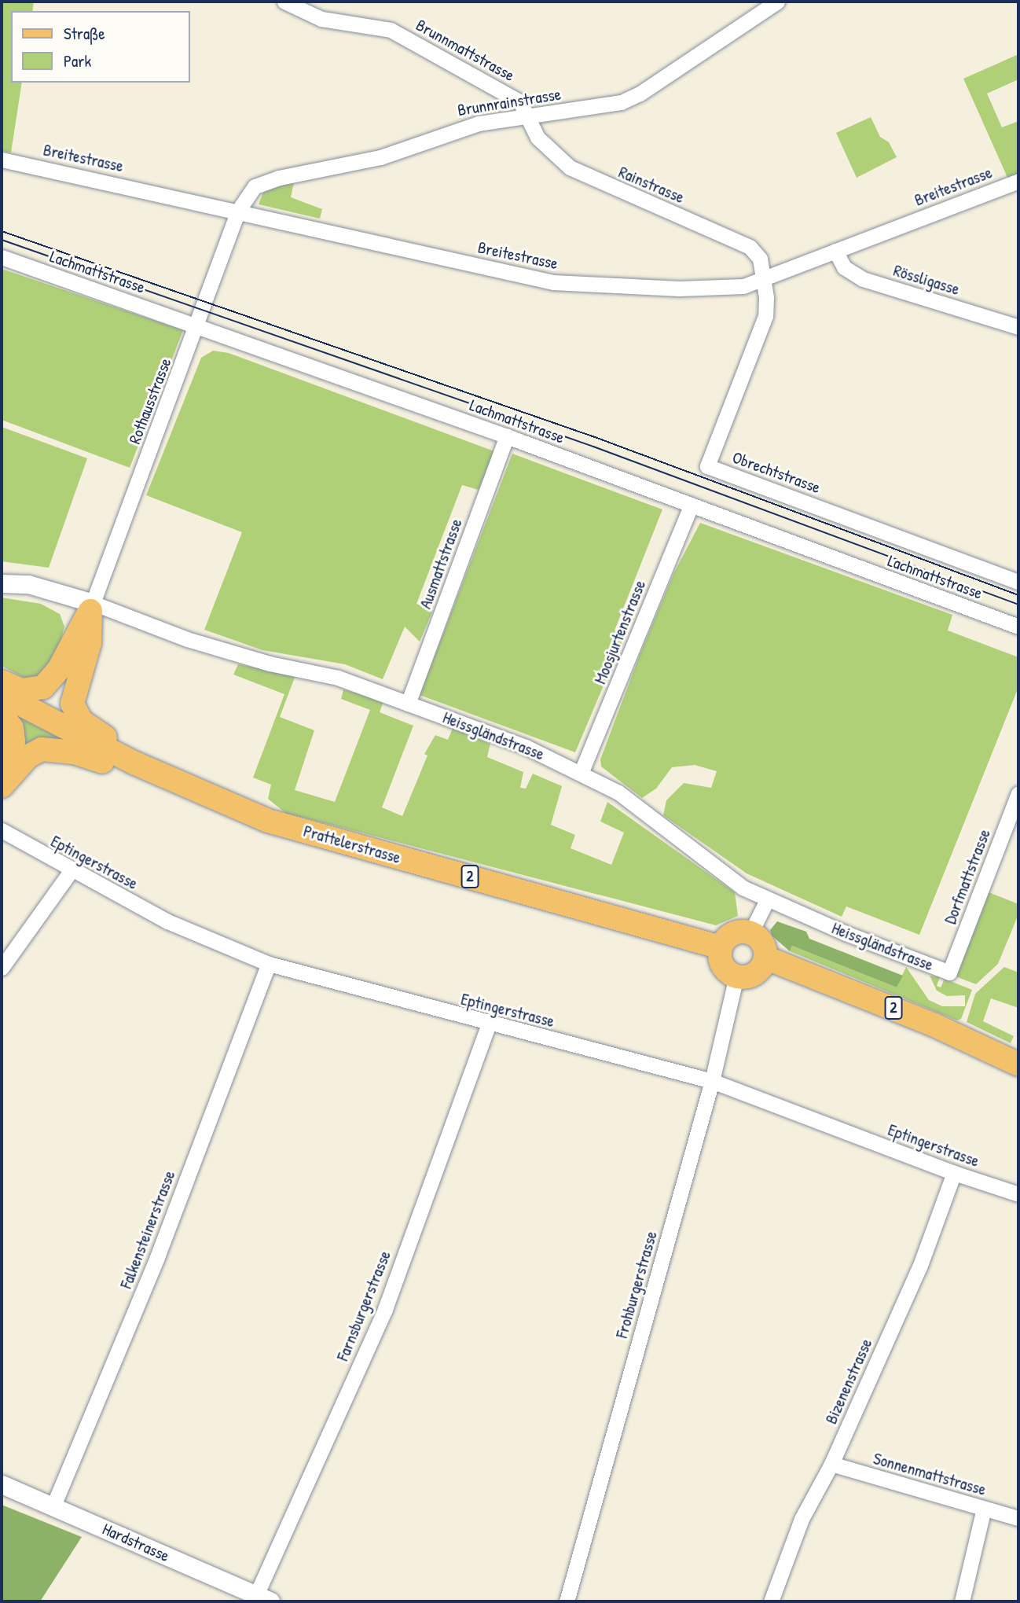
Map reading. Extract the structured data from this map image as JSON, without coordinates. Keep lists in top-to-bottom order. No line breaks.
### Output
{"streets":{"main road":["Prattelerstrasse","2"],"street":["Brunnmattstrasse","Brunnrainstrasse","Breitestrasse","Rainstrasse","Lachmattstrasse","Rössligasse","Rothausstrasse","Obrechtstrasse","Ausmattstrasse","Moosjurtenstrasse","Heissgländstrasse","Eptingerstrasse","Dorfmattstrasse","Falkensteinerstrasse","Frohburgerstrasse","Farnsburgerstrasse","Bizenenstrasse","Sonnenmattstrasse","Hardstrasse"]},"crossings":[["Brunnmattstrasse","Brunnrainstrasse"],["Brunnmattstrasse","Rainstrasse"],["Brunnrainstrasse","Breitestrasse"],["Brunnrainstrasse","Rainstrasse"],["Brunnrainstrasse","Rothausstrasse"],["Breitestrasse","Rainstrasse"],["Breitestrasse","Rössligasse"],["Breitestrasse","Rothausstrasse"],["Breitestrasse","Obrechtstrasse"],["Rainstrasse","Obrechtstrasse"],["Lachmattstrasse","Rothausstrasse"],["Lachmattstrasse","Ausmattstrasse"],["Lachmattstrasse","Moosjurtenstrasse"],["Rothausstrasse","Heissgländstrasse"],["Ausmattstrasse","Heissgländstrasse"],["Moosjurtenstrasse","Heissgländstrasse"],["Heissgländstrasse","Dorfmattstrasse"],["Prattelerstrasse","2"],["Prattelerstrasse","Frohburgerstrasse"],["Eptingerstrasse","Falkensteinerstrasse"],["Eptingerstrasse","Frohburgerstrasse"],["Eptingerstrasse","Farnsburgerstrasse"],["Eptingerstrasse","Bizenenstrasse"],["2","Frohburgerstrasse"],["Falkensteinerstrasse","Hardstrasse"],["Farnsburgerstrasse","Hardstrasse"],["Bizenenstrasse","Sonnenmattstrasse"]],"legend":["Straße","Park"]}
